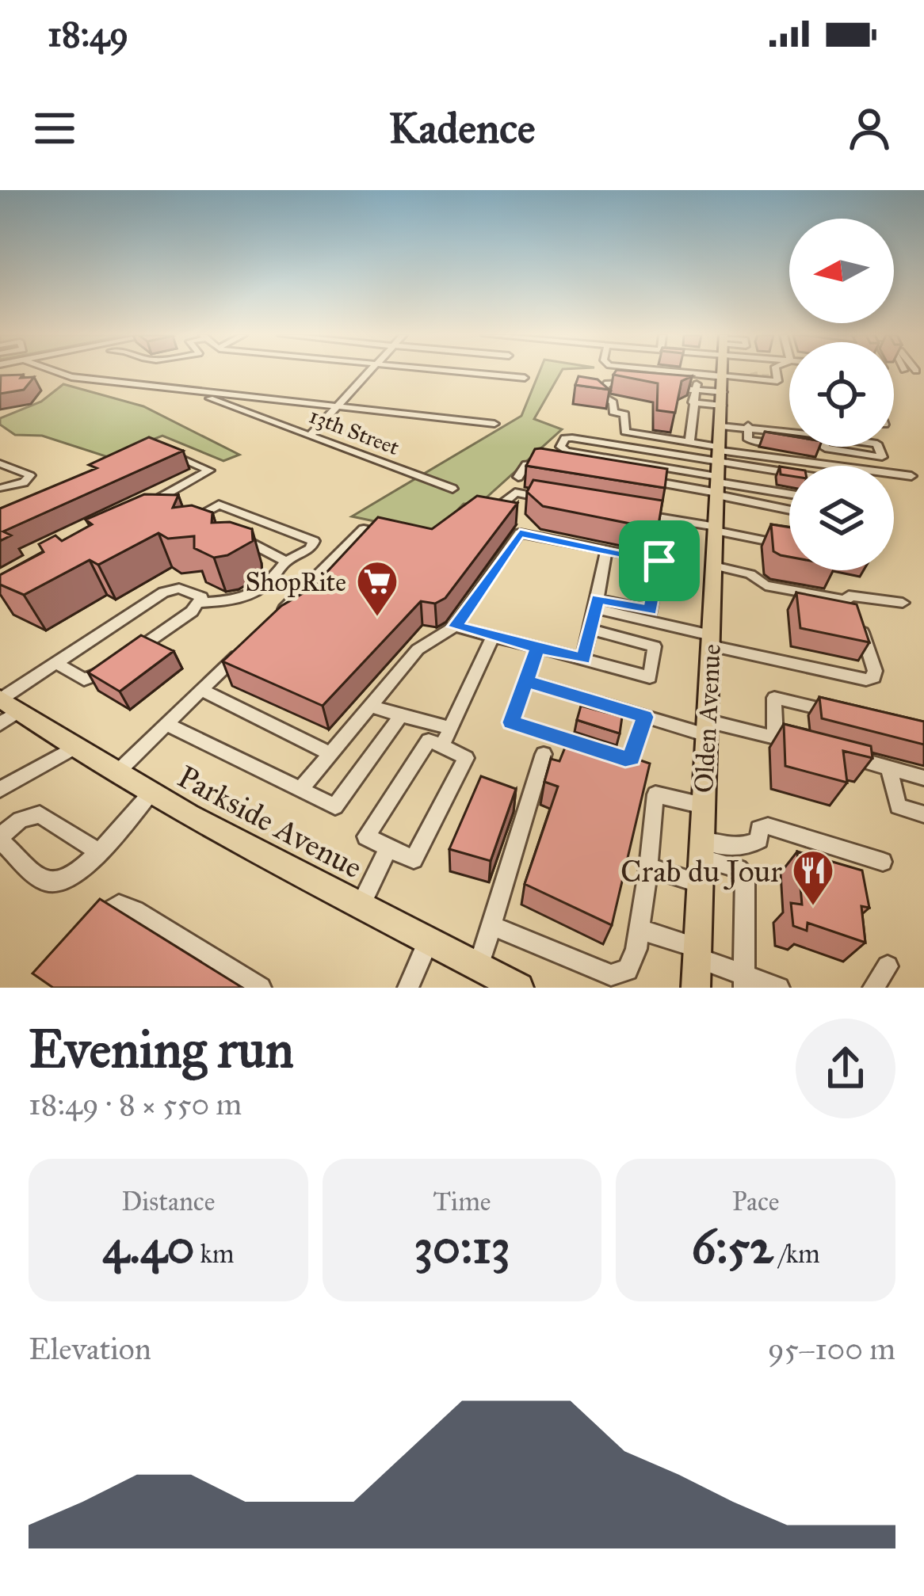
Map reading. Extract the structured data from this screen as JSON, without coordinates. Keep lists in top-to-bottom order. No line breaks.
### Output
{"streets":{"main road":["Olden Avenue","Parkside Avenue"],"street":["13th Street"]},"places":{"supermarket":["ShopRite"],"restaurant":["Crab du Jour"]},"north":"left","page":{"status":"18:49","header":"Kadence","heading":["Evening run","18:49 · 8 × 550 m"],"stats":[["Distance","4.40 km"],["Time","30:13"],["Pace","6:52 /km"]],"chart":["Elevation","95–100 m"]}}
